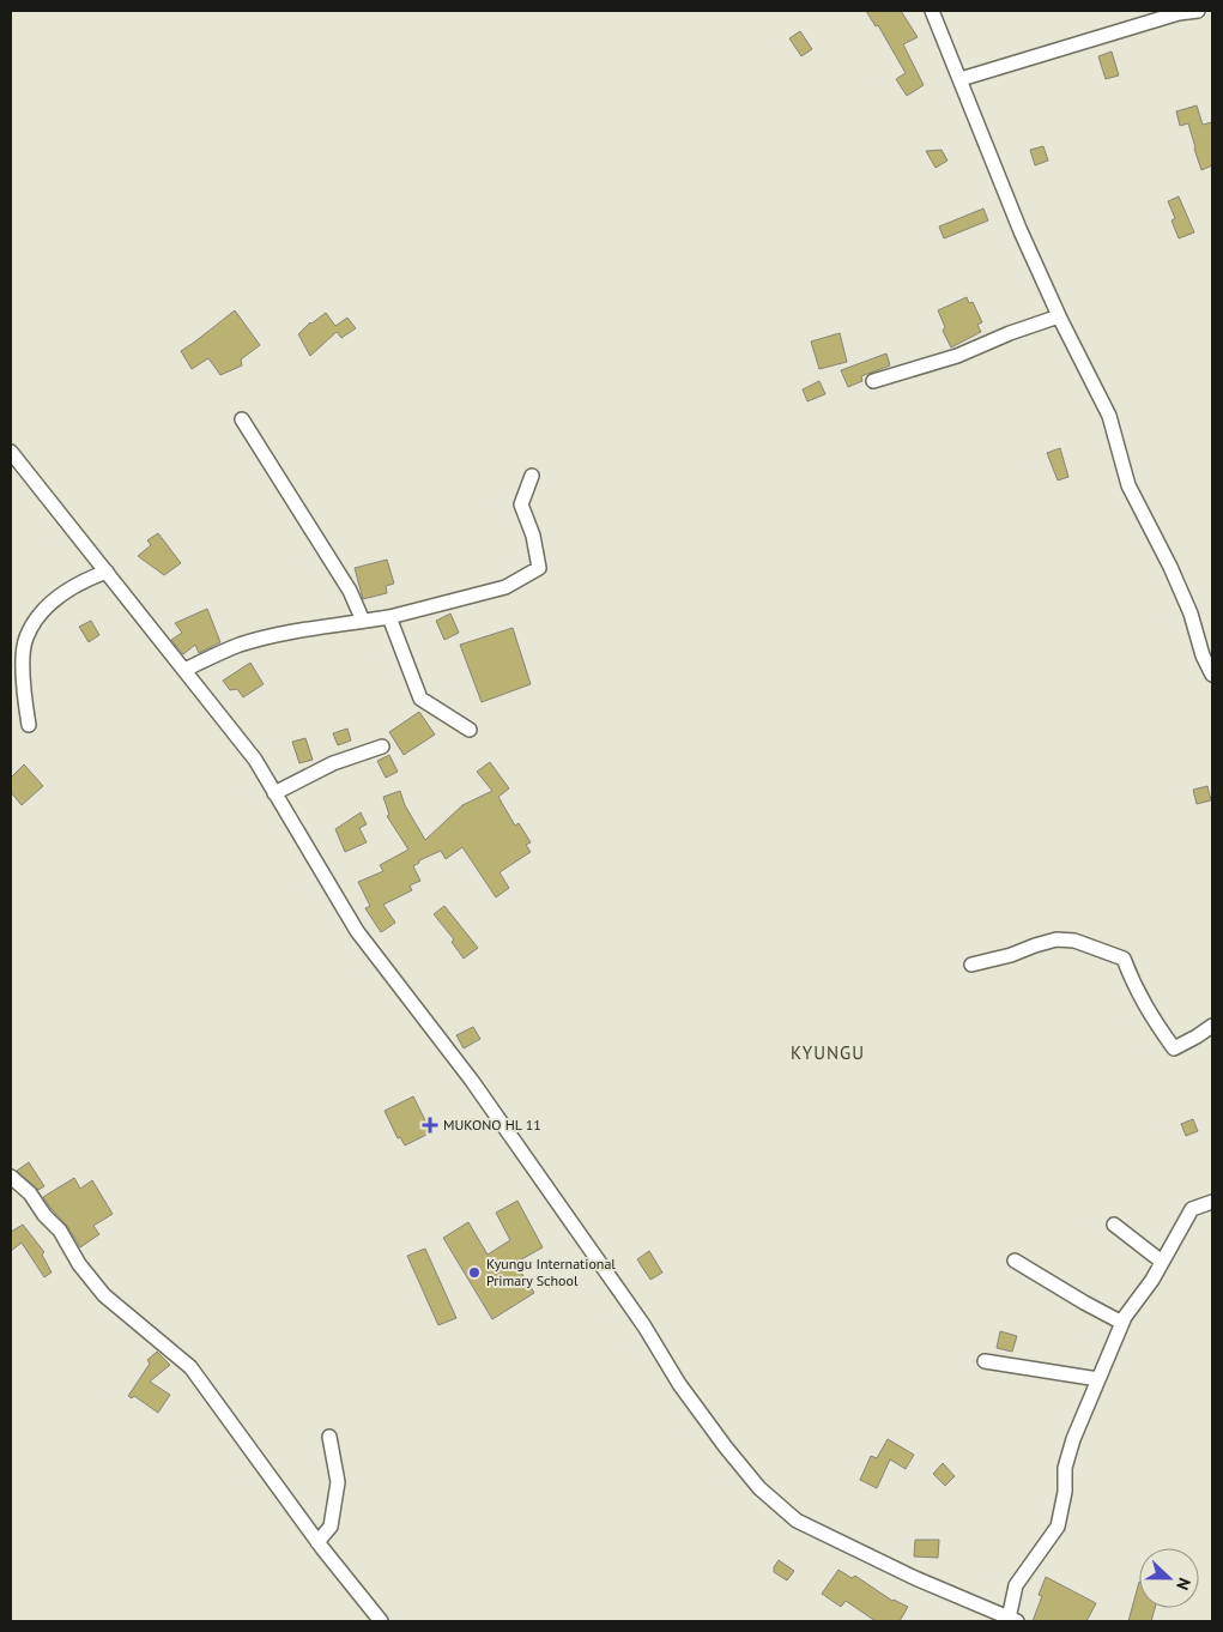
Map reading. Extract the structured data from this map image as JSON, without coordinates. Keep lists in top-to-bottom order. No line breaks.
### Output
{"districts":["KYUNGU"],"places":{"health":["MUKONO HL 11"],"other":["Kyungu International Primary School"]},"north":"right"}
